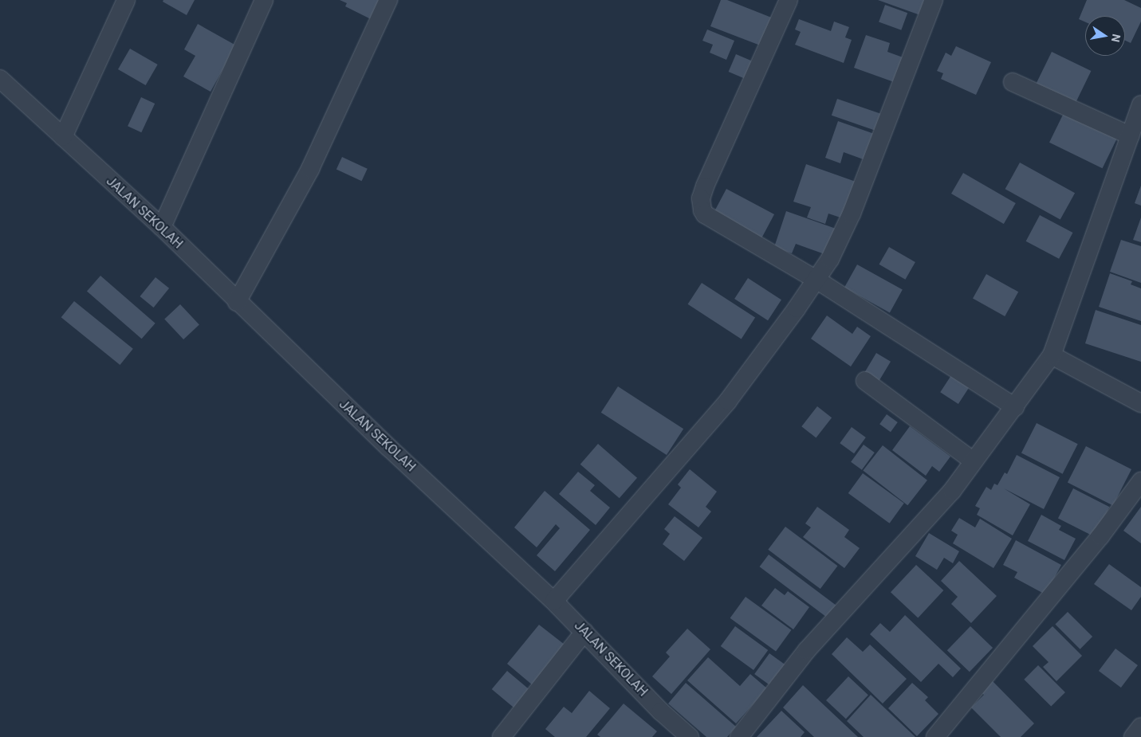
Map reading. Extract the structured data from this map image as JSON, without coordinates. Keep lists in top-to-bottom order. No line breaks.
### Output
{"streets":{"street":["JALAN SEKOLAH"]},"north":"right"}
